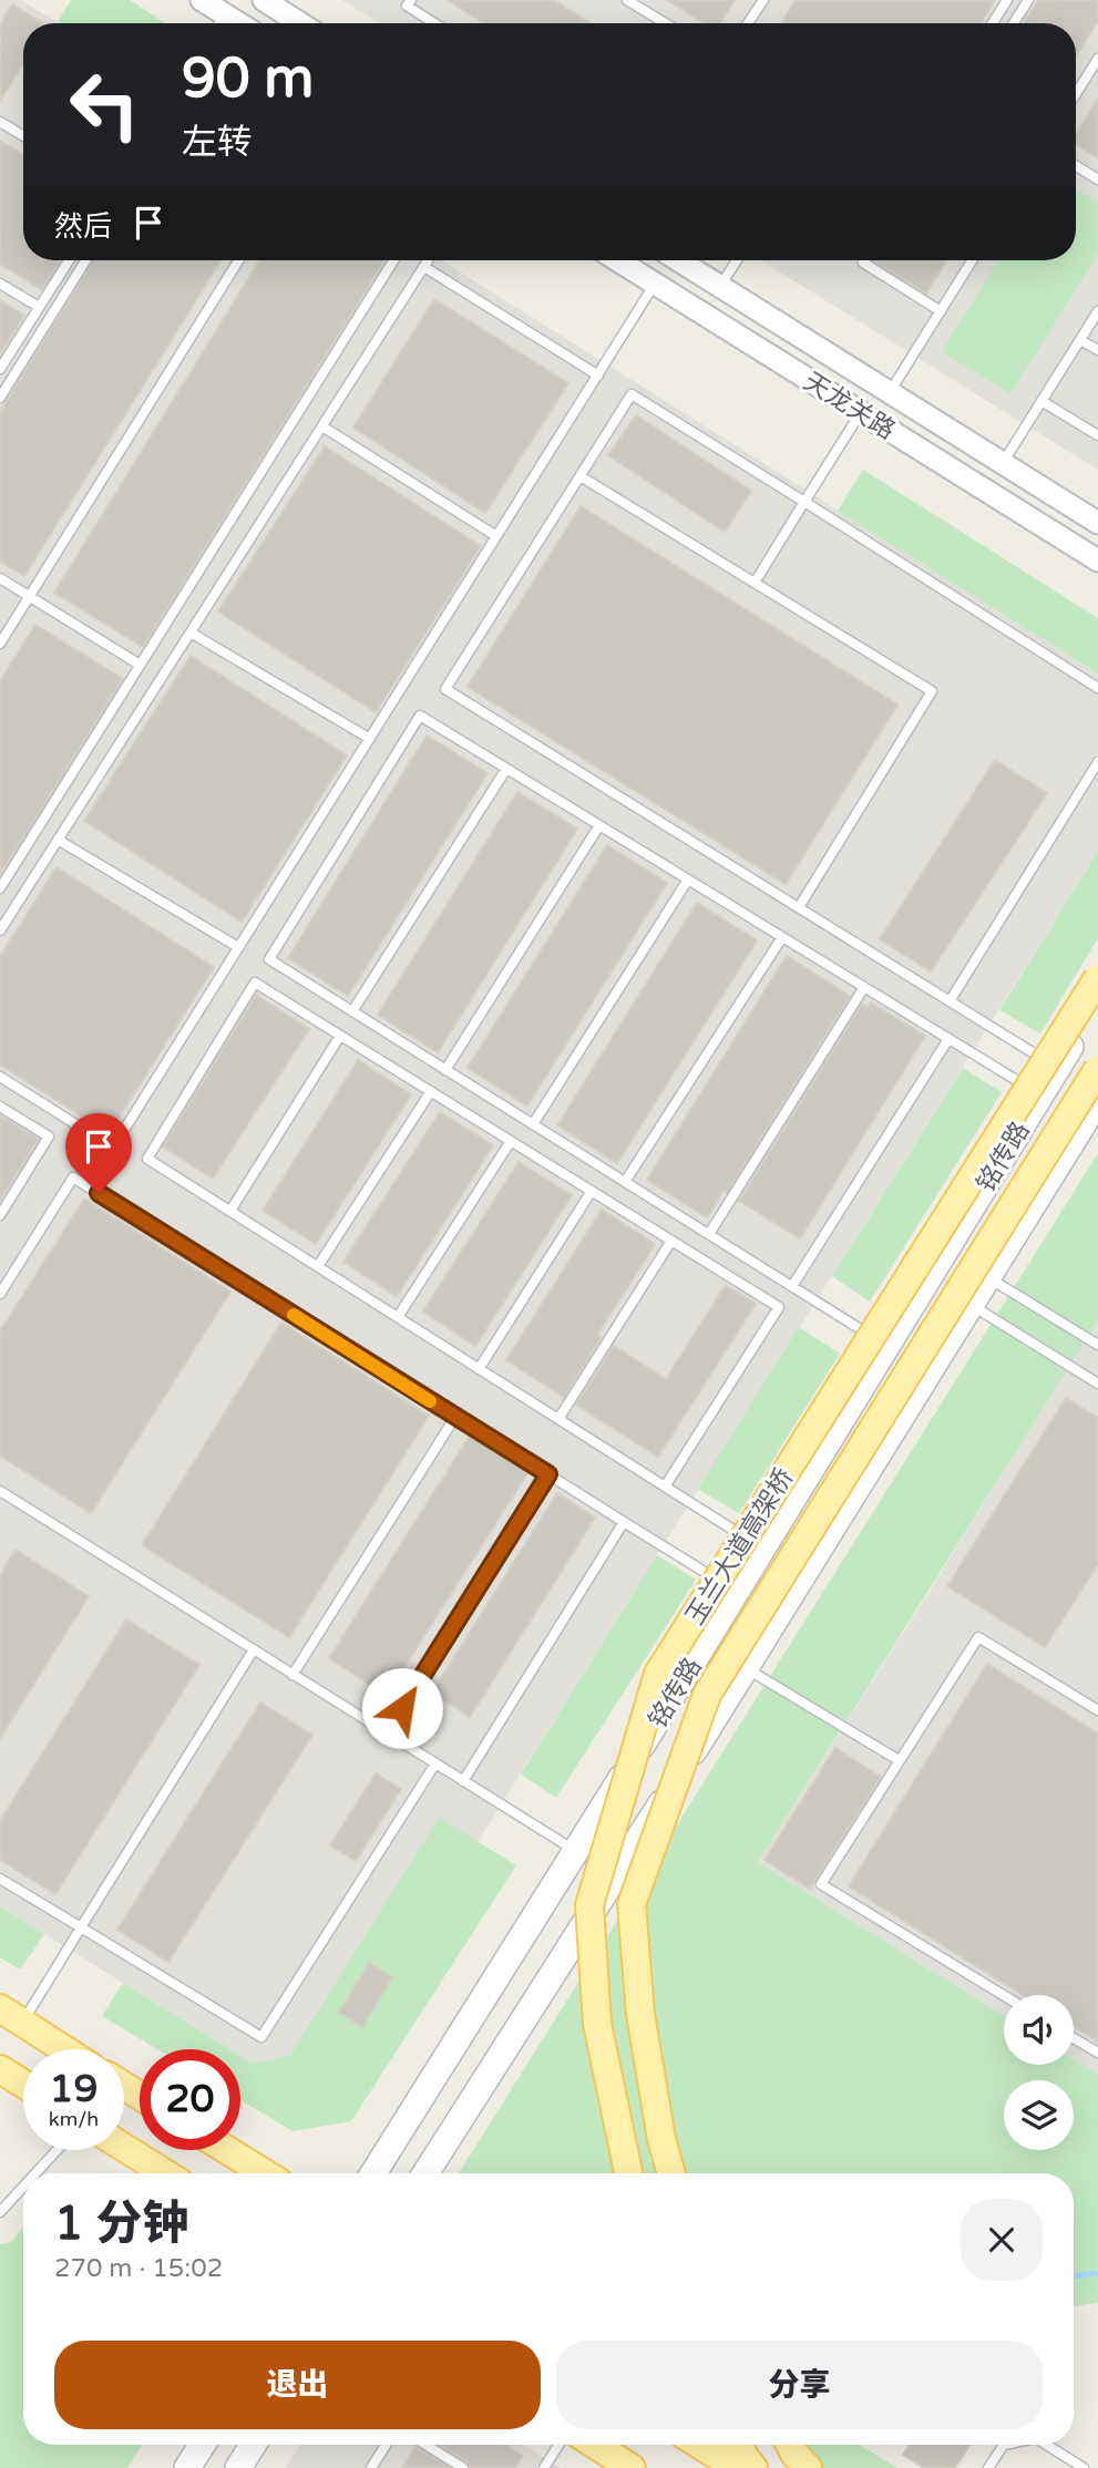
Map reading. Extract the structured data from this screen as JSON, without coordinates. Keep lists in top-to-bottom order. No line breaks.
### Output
{"streets":{"main road":["铭传路","玉兰大道高架桥"],"street":["天龙关路"]},"page":{"turn":["90 m","左转"],"then":"然后","speed":"19 km/h","limit":"20","heading":["1 分钟","270 m · 15:02"],"buttons":["退出","分享"]}}
